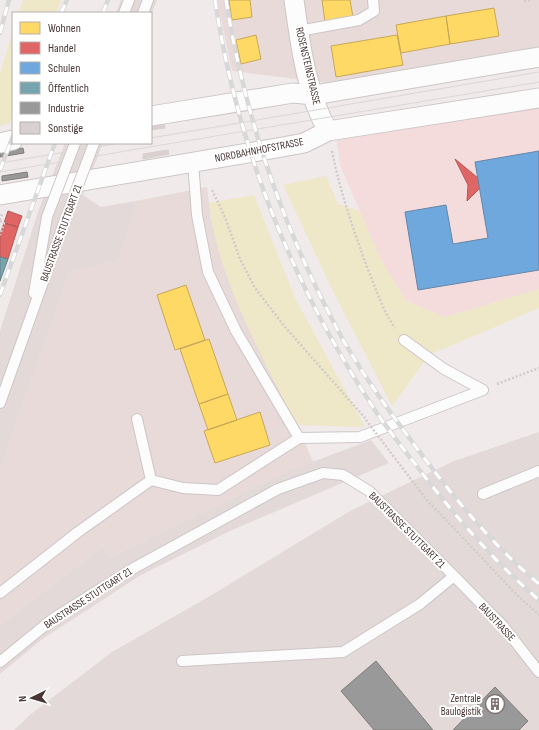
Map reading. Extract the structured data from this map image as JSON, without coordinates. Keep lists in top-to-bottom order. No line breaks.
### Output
{"streets":{"street":["ROSENSTEINSTRASSE","NORDBAHNHOFSTRASSE"],"lane":["BAUSTRASSE STUTTGART 21","BAUSTRASSE"]},"crossings":[["ROSENSTEINSTRASSE","NORDBAHNHOFSTRASSE"],["BAUSTRASSE STUTTGART 21","BAUSTRASSE"]],"places":{"building":["Zentrale Baulogistik"]},"legend":["Wohnen","Handel","Schulen","Öffentlich","Industrie","Sonstige"],"north":"left"}
